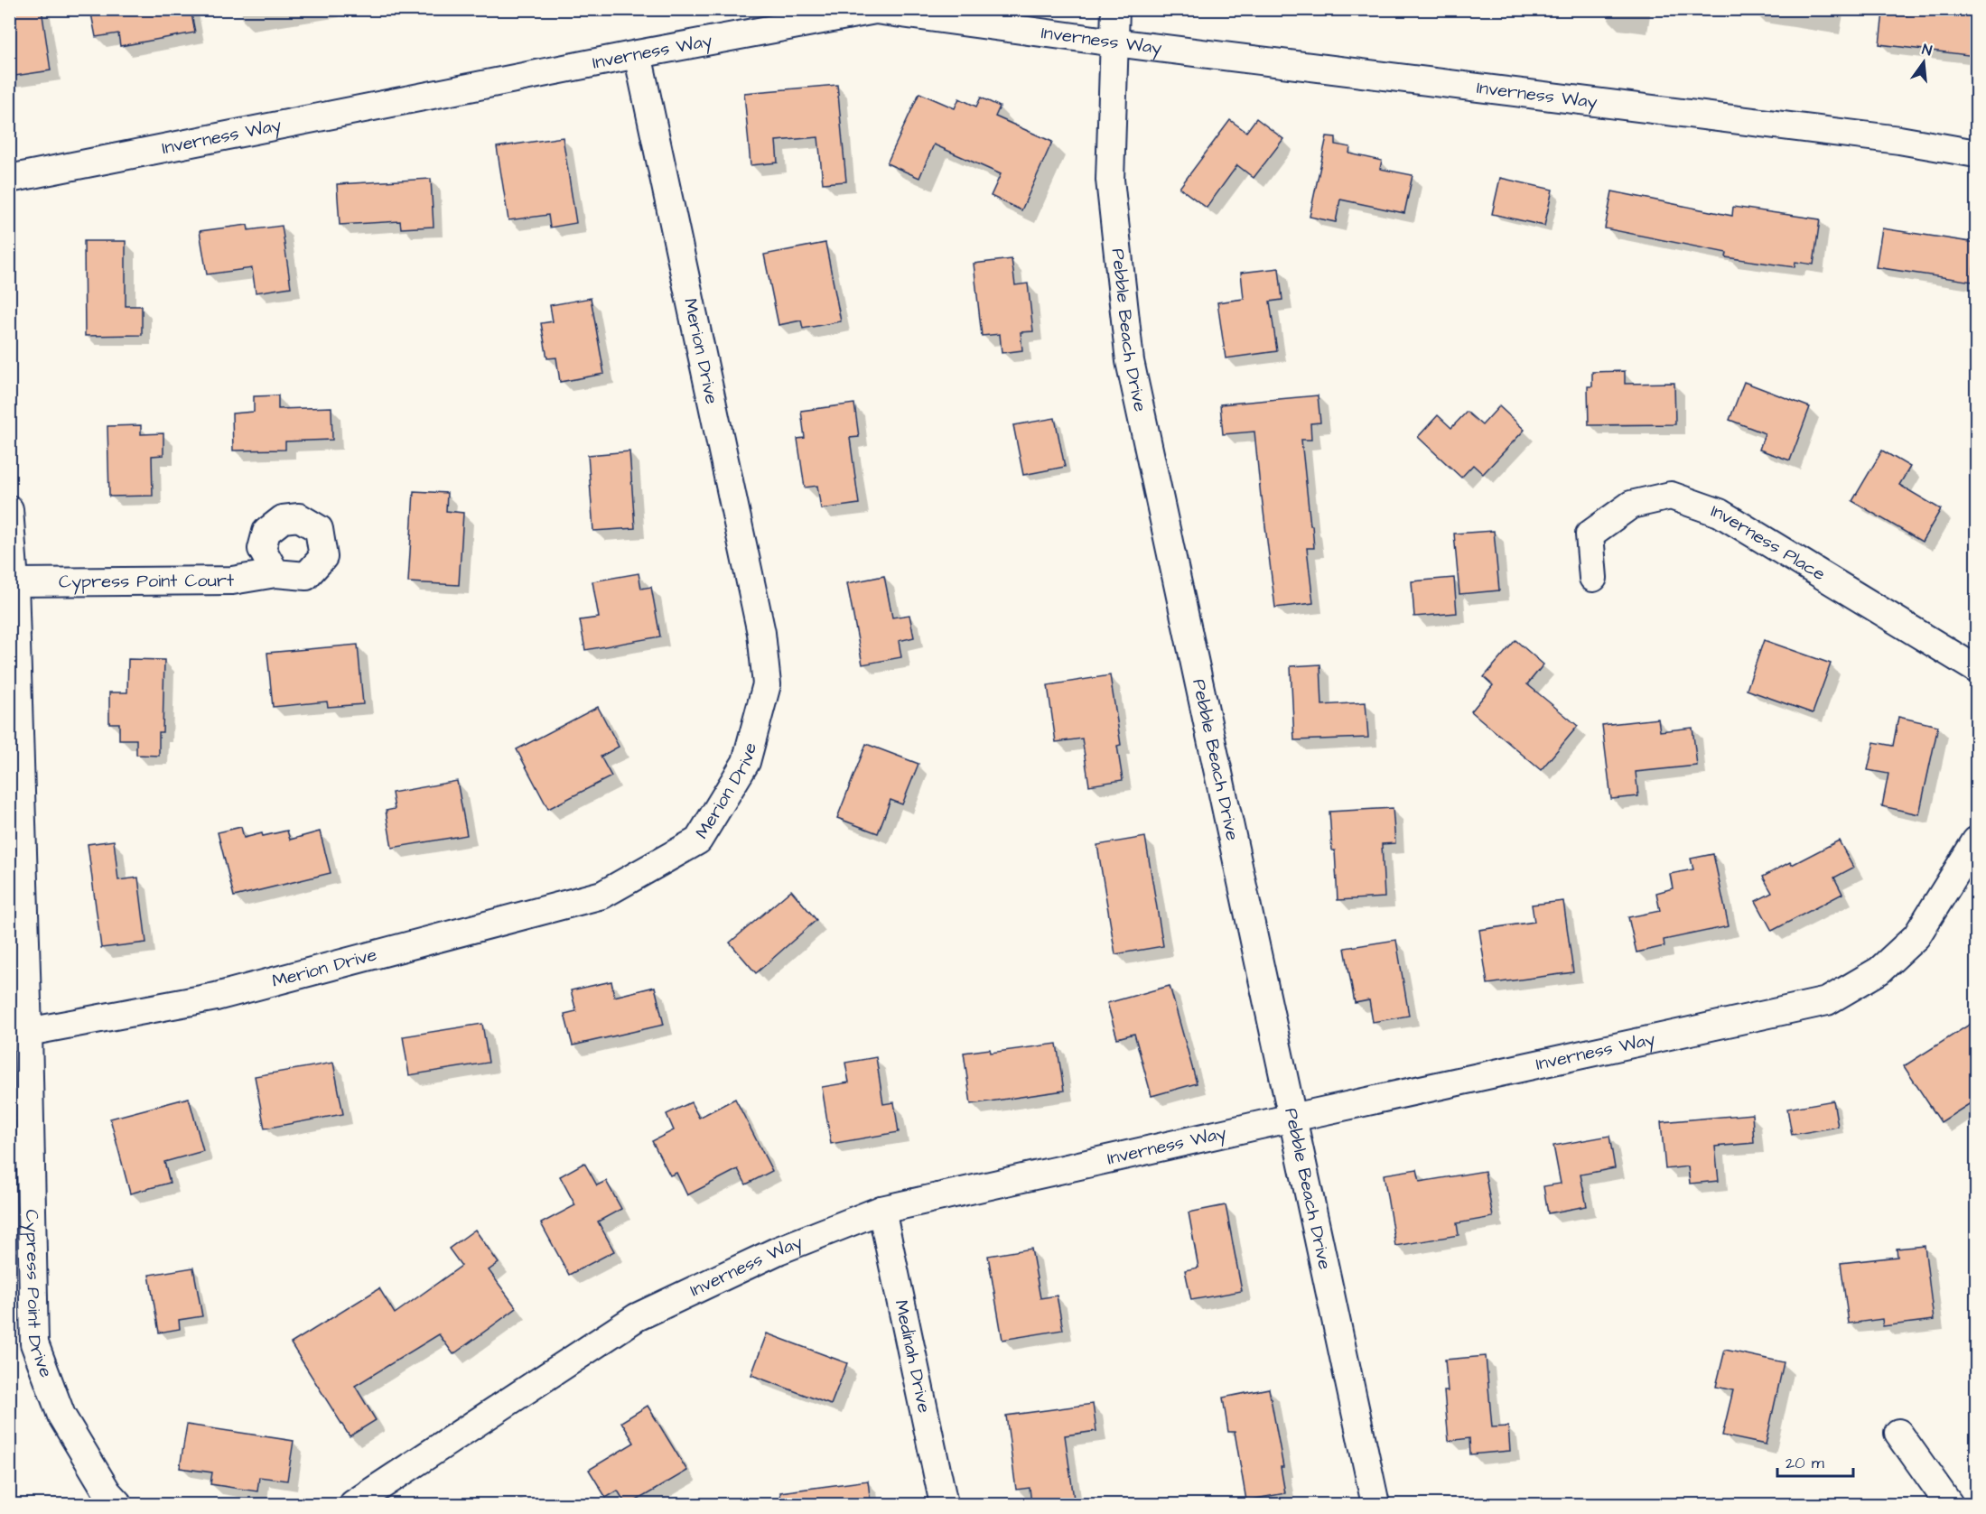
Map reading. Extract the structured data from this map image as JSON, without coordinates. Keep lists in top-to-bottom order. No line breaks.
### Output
{"streets":{"street":["Inverness Way","Pebble Beach Drive","Merion Drive","Inverness Place","Cypress Point Court","Cypress Point Drive","Medinah Drive"]},"crossings":[["Inverness Way","Pebble Beach Drive"],["Inverness Way","Merion Drive"],["Inverness Way","Medinah Drive"],["Merion Drive","Cypress Point Drive"],["Cypress Point Court","Cypress Point Drive"]],"scale_bar":"20 m","north":"top"}
